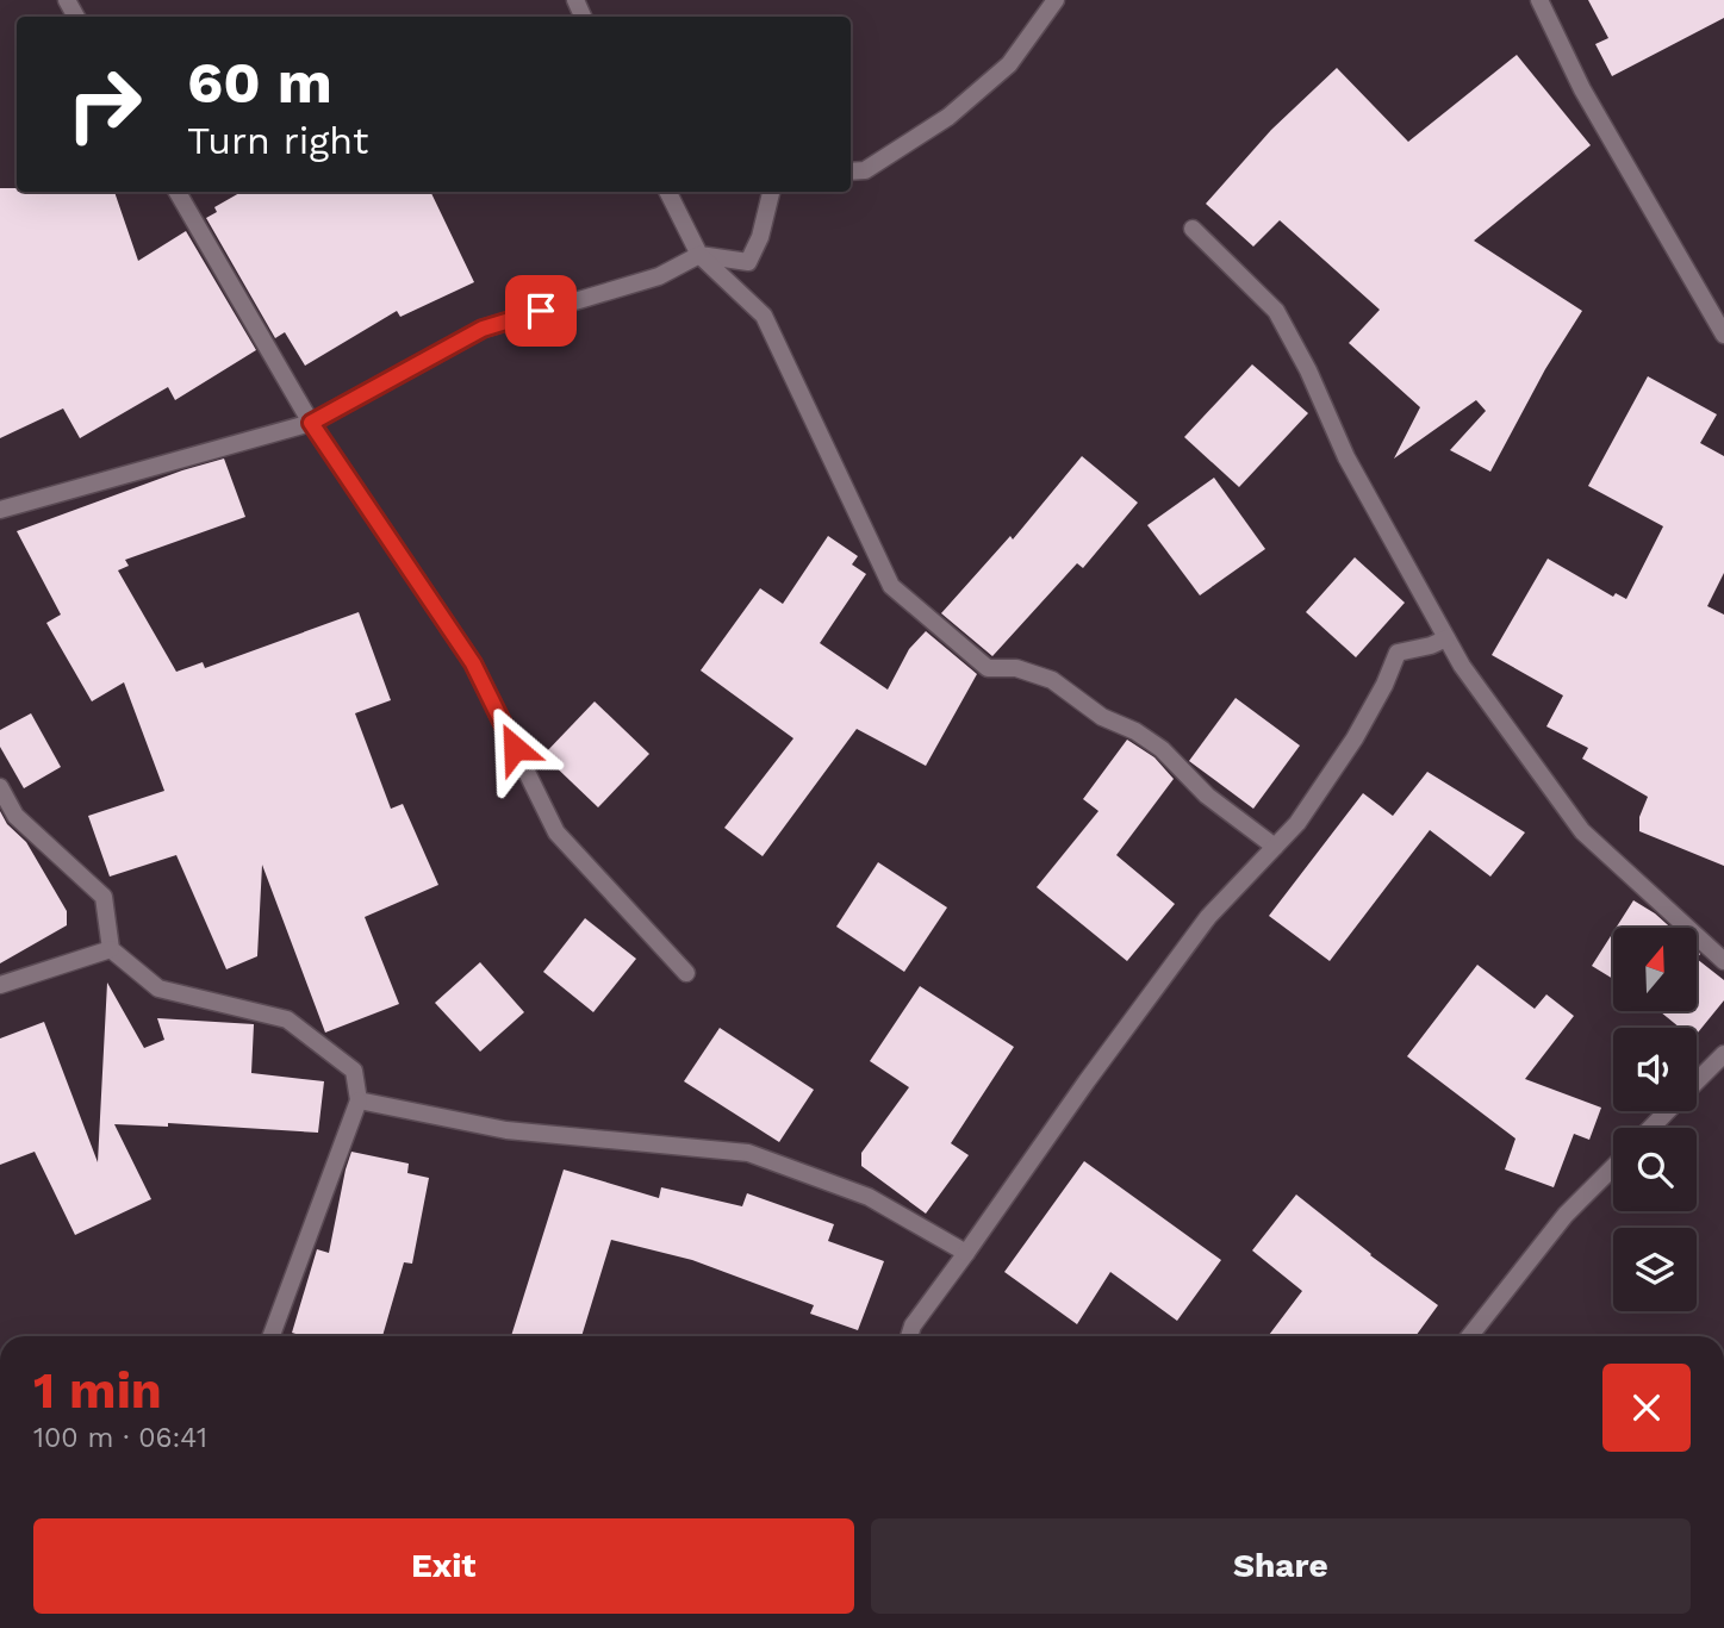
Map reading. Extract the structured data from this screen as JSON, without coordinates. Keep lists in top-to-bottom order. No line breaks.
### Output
{"north":"top","page":{"turn":["60 m","Turn right"],"heading":["1 min","100 m · 06:41"],"buttons":["Exit","Share"]}}
